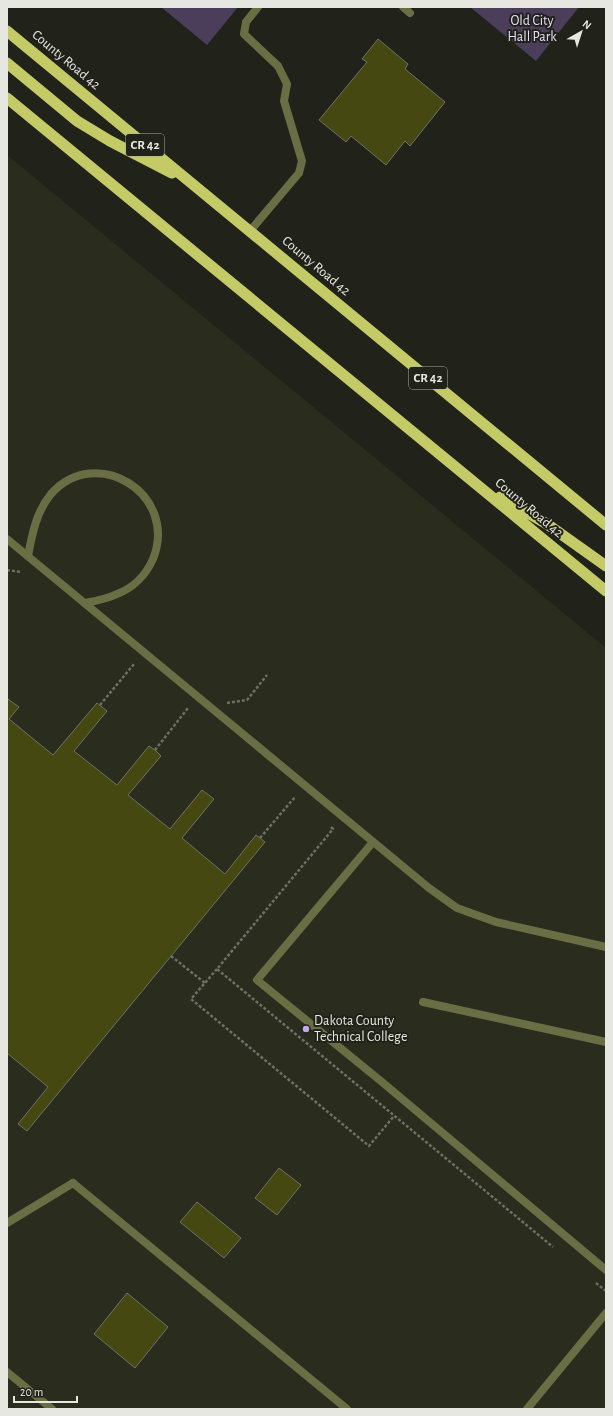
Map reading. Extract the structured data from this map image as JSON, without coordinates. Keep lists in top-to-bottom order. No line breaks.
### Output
{"streets":{"highway":["County Road 42","CR 42"]},"parks":["Old City Hall Park"],"places":["Dakota County Technical College"],"scale_bar":"20 m","north":"top right"}
